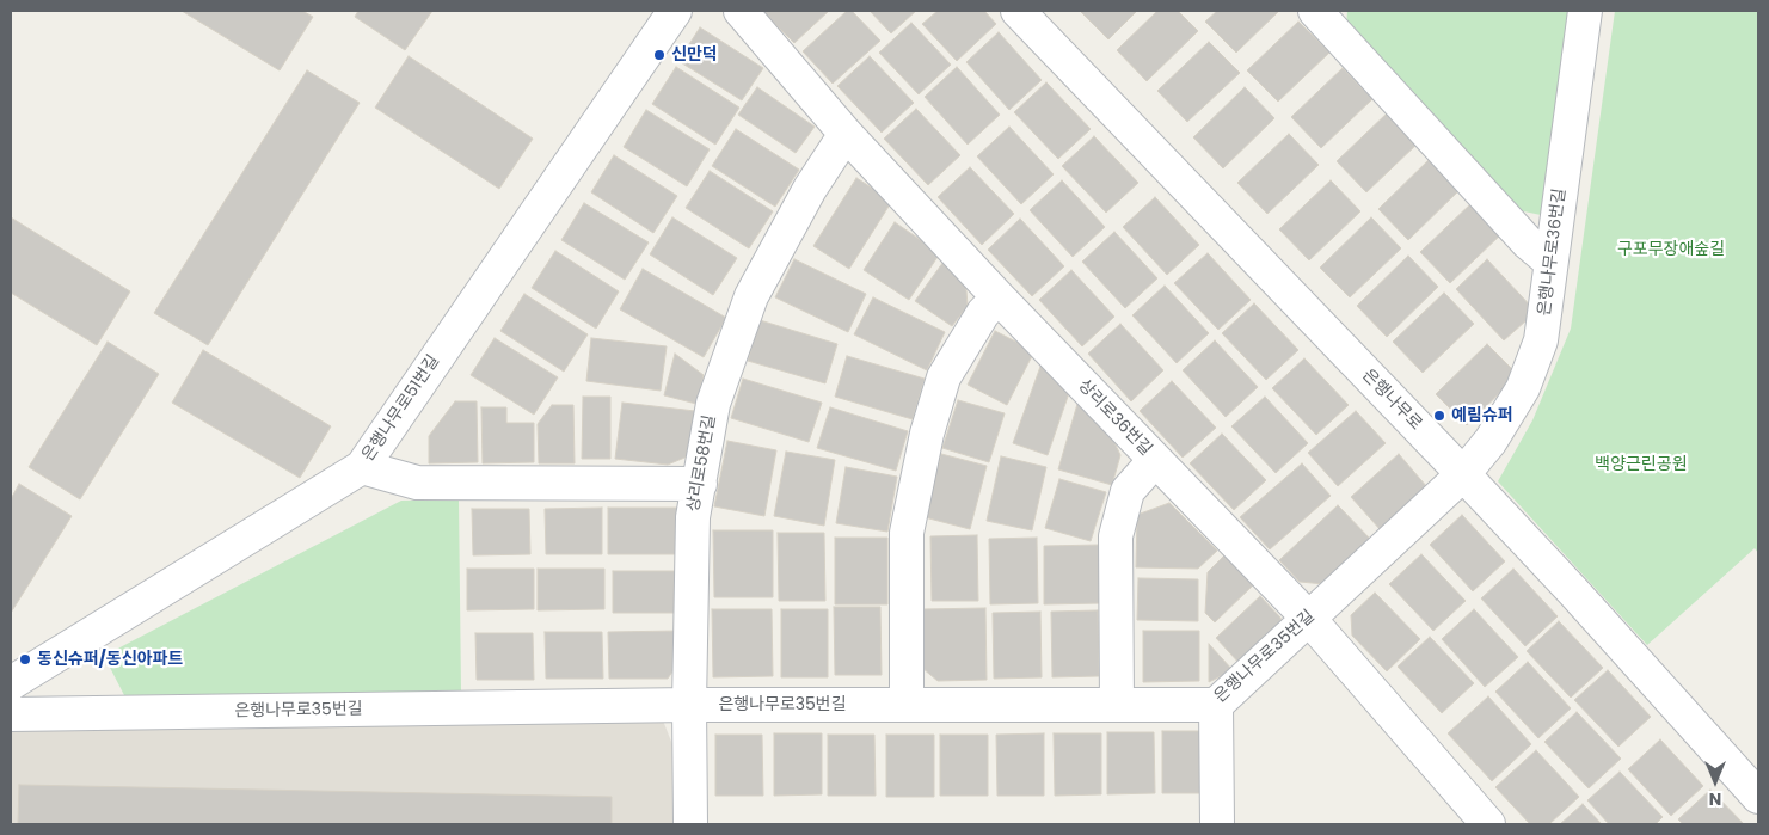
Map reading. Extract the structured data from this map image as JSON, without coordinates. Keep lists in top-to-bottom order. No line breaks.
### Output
{"streets":{"street":["은행나무로36번길","은행나무로","은행나무로51번길","상리로36번길","상리로58번길","은행나무로35번길"]},"crossings":[["은행나무로36번길","은행나무로"],["은행나무로36번길","은행나무로35번길"],["은행나무로","은행나무로35번길"],["상리로36번길","상리로58번길"],["상리로36번길","은행나무로35번길"],["상리로58번길","은행나무로35번길"]],"parks":["구포무장애숲길","백양근린공원"],"places":["신만덕","예림슈퍼","동신슈퍼/동신아파트"],"north":"bottom"}
